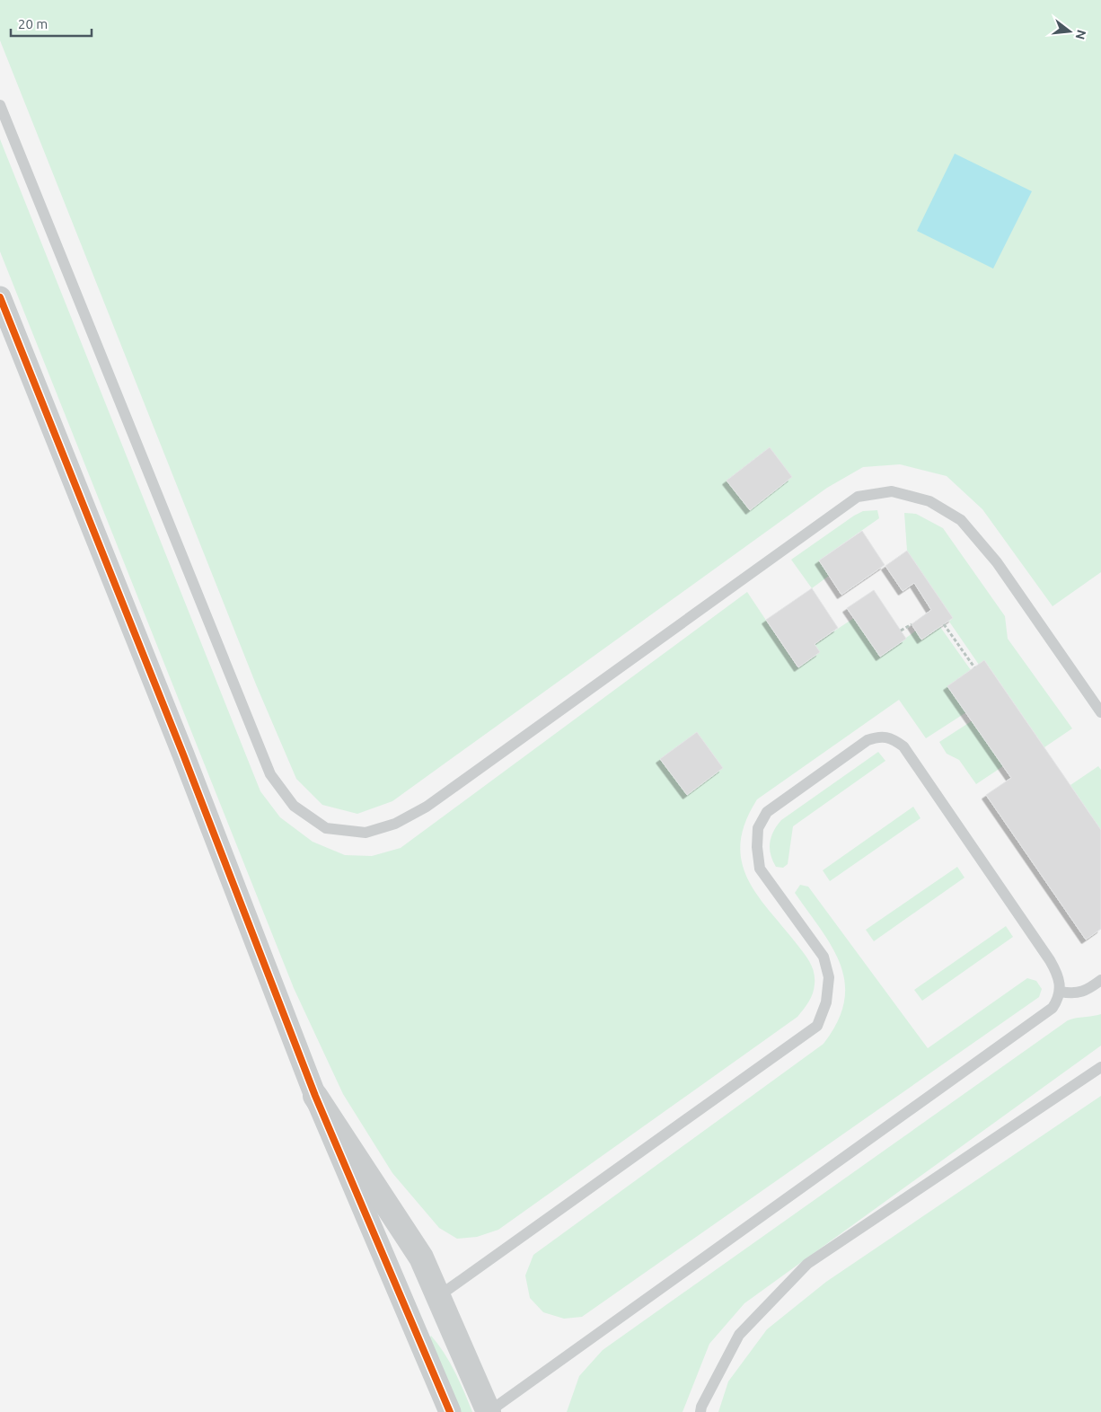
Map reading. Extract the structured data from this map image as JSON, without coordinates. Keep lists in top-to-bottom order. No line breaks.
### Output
{"scale_bar":"20 m","north":"right"}
